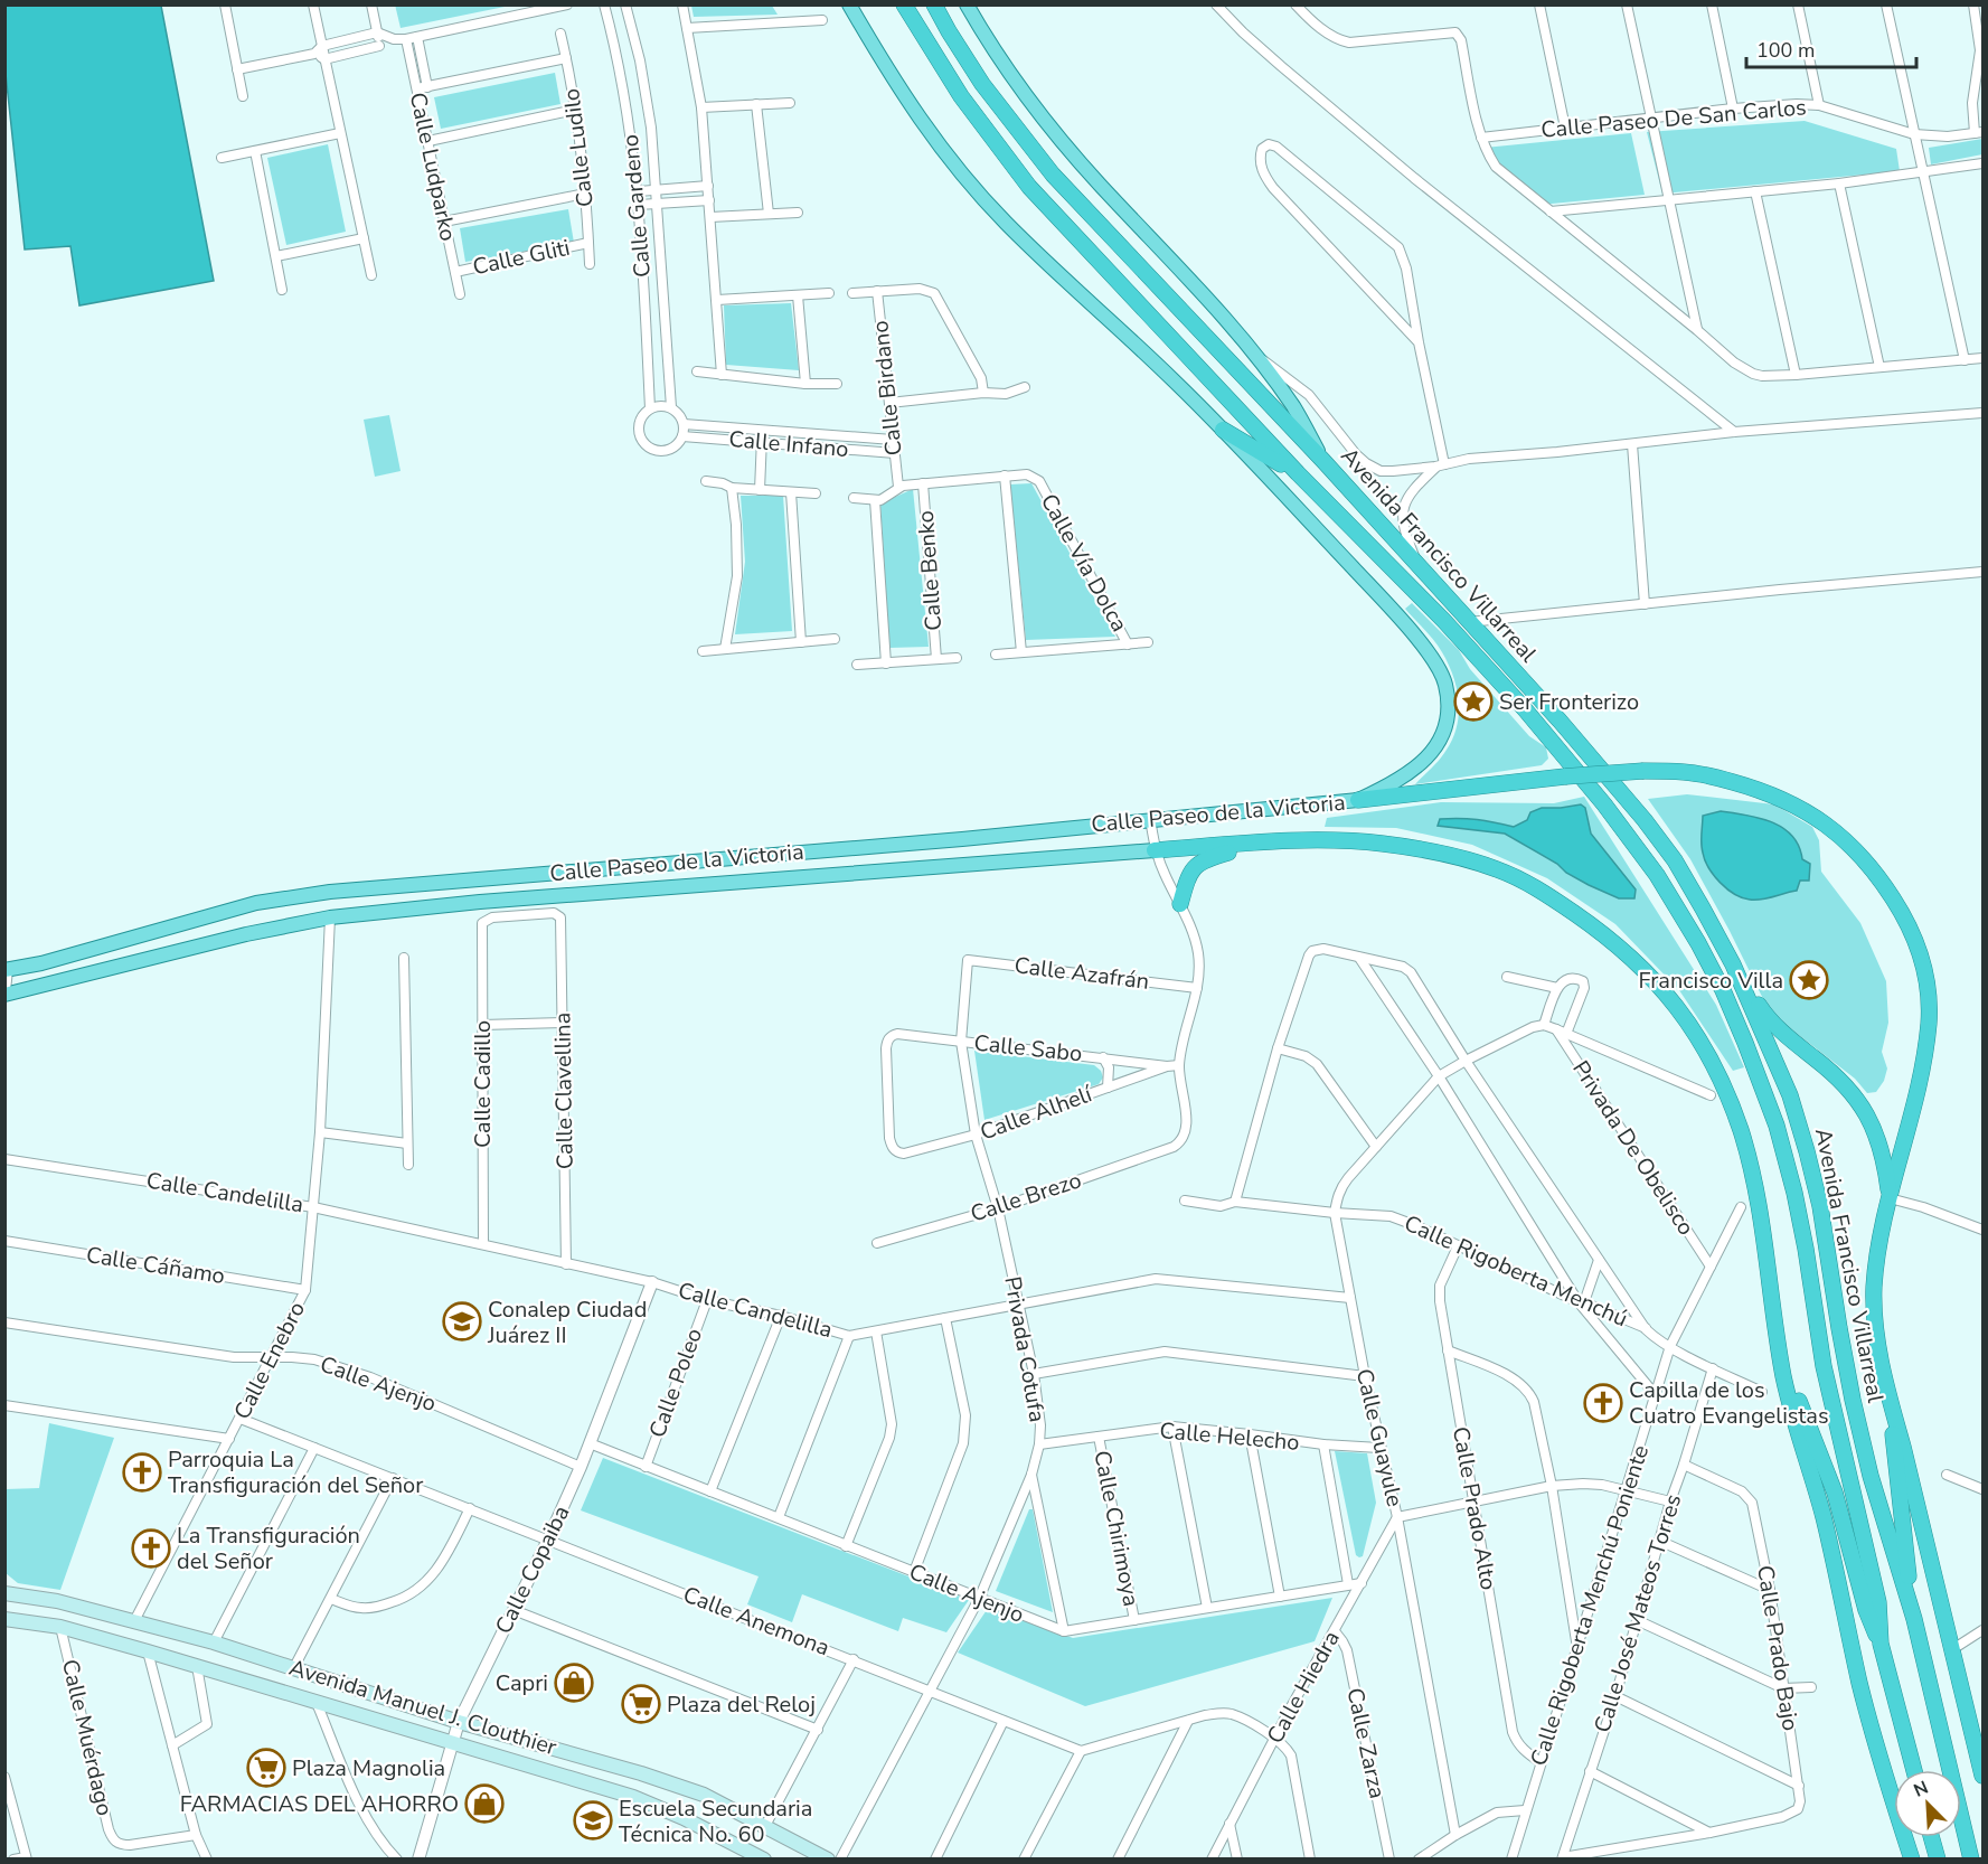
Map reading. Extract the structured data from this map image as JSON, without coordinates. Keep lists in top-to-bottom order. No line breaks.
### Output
{"streets":{"highway":["Avenida Francisco Villarreal"],"main road":["Calle Paseo de la Victoria","Avenida Manuel J. Clouthier"],"street":["Calle Paseo De San Carlos","Calle Ludilo","Calle Ludparko","Calle Gardeno","Calle Gliti","Calle Birdano","Calle Infano","Calle Vía Dolca","Calle Benko","Calle Azafrán","Calle Sabo","Calle Cadillo","Calle Clavellina","Calle Alhelí","Privada De Obelisco","Calle Candelilla","Calle Brezo","Calle Cáñamo","Calle Rigoberta Menchú","Privada Cotufa","Calle Enebro","Calle Poleo","Calle Ajenjo","Calle Helecho","Calle Guayule","Calle Prado Alto","Calle Chirimoya","Calle Copaiba","Calle Rigoberta Menchú Poniente","Calle José Mateos Torres","Calle Anemona","Calle Prado Bajo","Calle Hiedra","Calle Muérdago","Calle Zarza"]},"crossings":[["Calle Ludilo","Calle Gliti"],["Calle Ludparko","Calle Gliti"],["Calle Gardeno","Calle Infano"],["Calle Birdano","Calle Infano"],["Calle Paseo de la Victoria","Calle Enebro"],["Calle Azafrán","Privada Cotufa"],["Calle Sabo","Calle Alhelí"],["Calle Sabo","Calle Brezo"],["Calle Sabo","Privada Cotufa"],["Calle Cadillo","Calle Clavellina"],["Calle Cadillo","Calle Candelilla"],["Calle Clavellina","Calle Candelilla"],["Calle Alhelí","Privada Cotufa"],["Privada De Obelisco","Calle Guayule"],["Calle Candelilla","Privada Cotufa"],["Calle Candelilla","Calle Enebro"],["Calle Candelilla","Calle Poleo"],["Calle Candelilla","Calle Guayule"],["Calle Candelilla","Calle Copaiba"],["Calle Brezo","Privada Cotufa"],["Calle Cáñamo","Calle Enebro"],["Calle Rigoberta Menchú","Calle Guayule"],["Calle Rigoberta Menchú","Calle Prado Alto"],["Privada Cotufa","Calle Ajenjo"],["Privada Cotufa","Calle Helecho"],["Privada Cotufa","Calle Anemona"],["Calle Enebro","Calle Ajenjo"],["Calle Enebro","Calle Anemona"],["Calle Enebro","Avenida Manuel J. Clouthier"],["Calle Poleo","Calle Ajenjo"],["Calle Ajenjo","Calle Chirimoya"],["Calle Ajenjo","Calle Copaiba"],["Calle Ajenjo","Calle Hiedra"],["Calle Helecho","Calle Guayule"],["Calle Helecho","Calle Chirimoya"],["Calle Guayule","Calle Hiedra"],["Calle Prado Alto","Calle Rigoberta Menchú Poniente"],["Calle Copaiba","Calle Anemona"],["Calle Copaiba","Avenida Manuel J. Clouthier"],["Calle José Mateos Torres","Calle Prado Bajo"],["Calle Hiedra","Calle Zarza"],["Avenida Manuel J. Clouthier","Calle Muérdago"]],"places":{"place":["Ser Fronterizo","Francisco Villa"],"school or university":["Conalep Ciudad Juárez II","Escuela Secundaria Técnica No. 60"],"church":["Capilla de los Cuatro Evangelistas","Parroquia La Transfiguración del Señor","La Transfiguración del Señor"],"shop":["Capri","FARMACIAS DEL AHORRO"],"supermarket":["Plaza del Reloj","Plaza Magnolia"]},"scale_bar":"100 m","north":"top left"}
